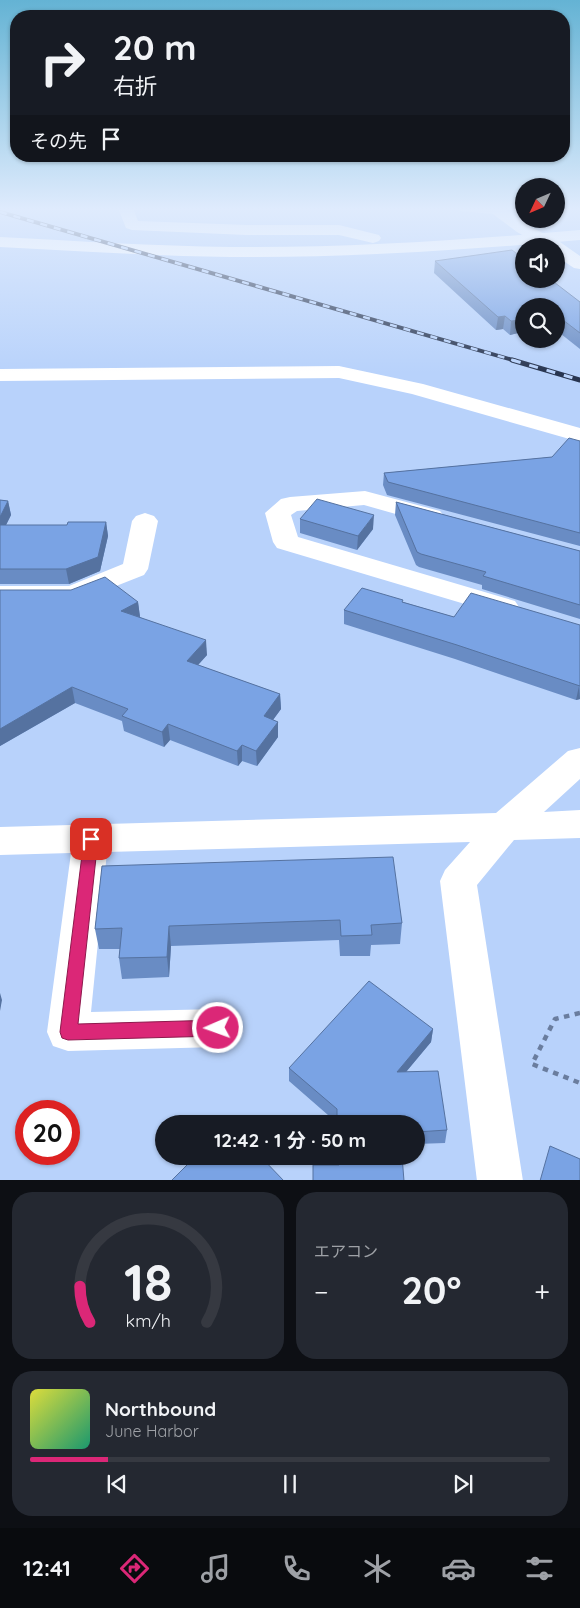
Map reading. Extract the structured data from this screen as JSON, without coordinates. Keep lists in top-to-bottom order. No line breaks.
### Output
{"north":"bottom left","page":{"turn":["20 m","右折"],"then":"その先","limit":"20","trip":"12:42 · 1 分 · 50 m","tile":"エアコン","heat":["−","20°","+"],"song":["Northbound","June Harbor"],"tabs":"12:41","gauge":["18","km/h"]}}
